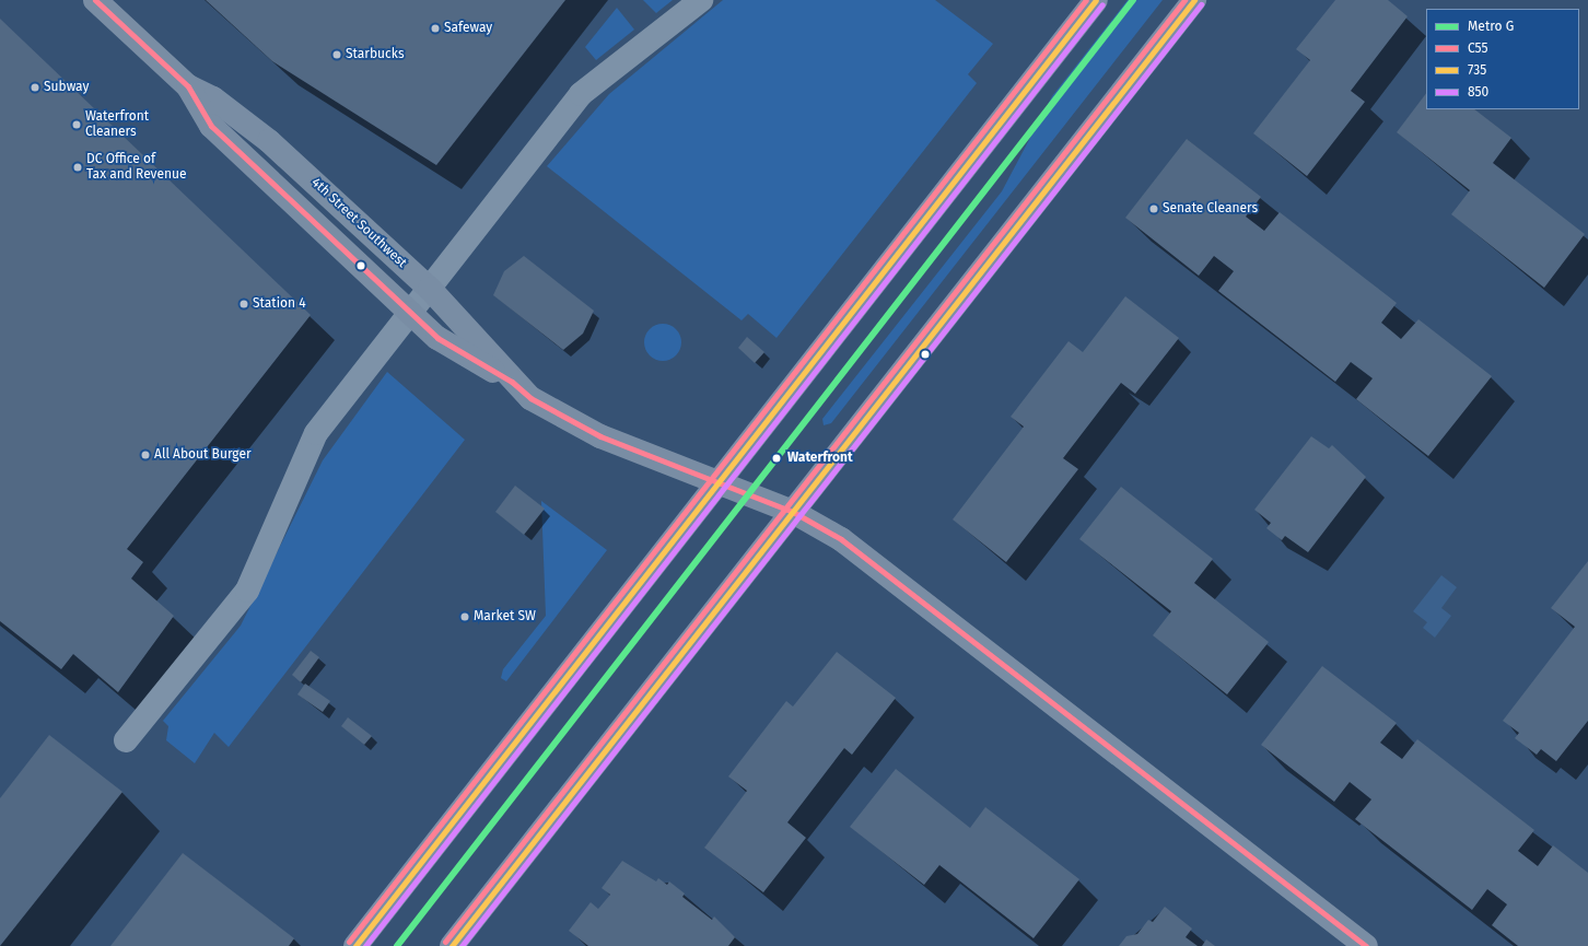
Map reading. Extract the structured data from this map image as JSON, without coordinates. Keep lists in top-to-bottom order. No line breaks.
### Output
{"streets":{"main road":["4th Street Southwest"]},"places":["Safeway","Starbucks","Subway","Waterfront Cleaners","DC Office of Tax and Revenue","Senate Cleaners","Station 4","All About Burger","Waterfront","Market SW"],"lines":["metro line G","transit line C55","transit line 735","transit line 850"],"legend":["Metro G","C55","735","850"]}
